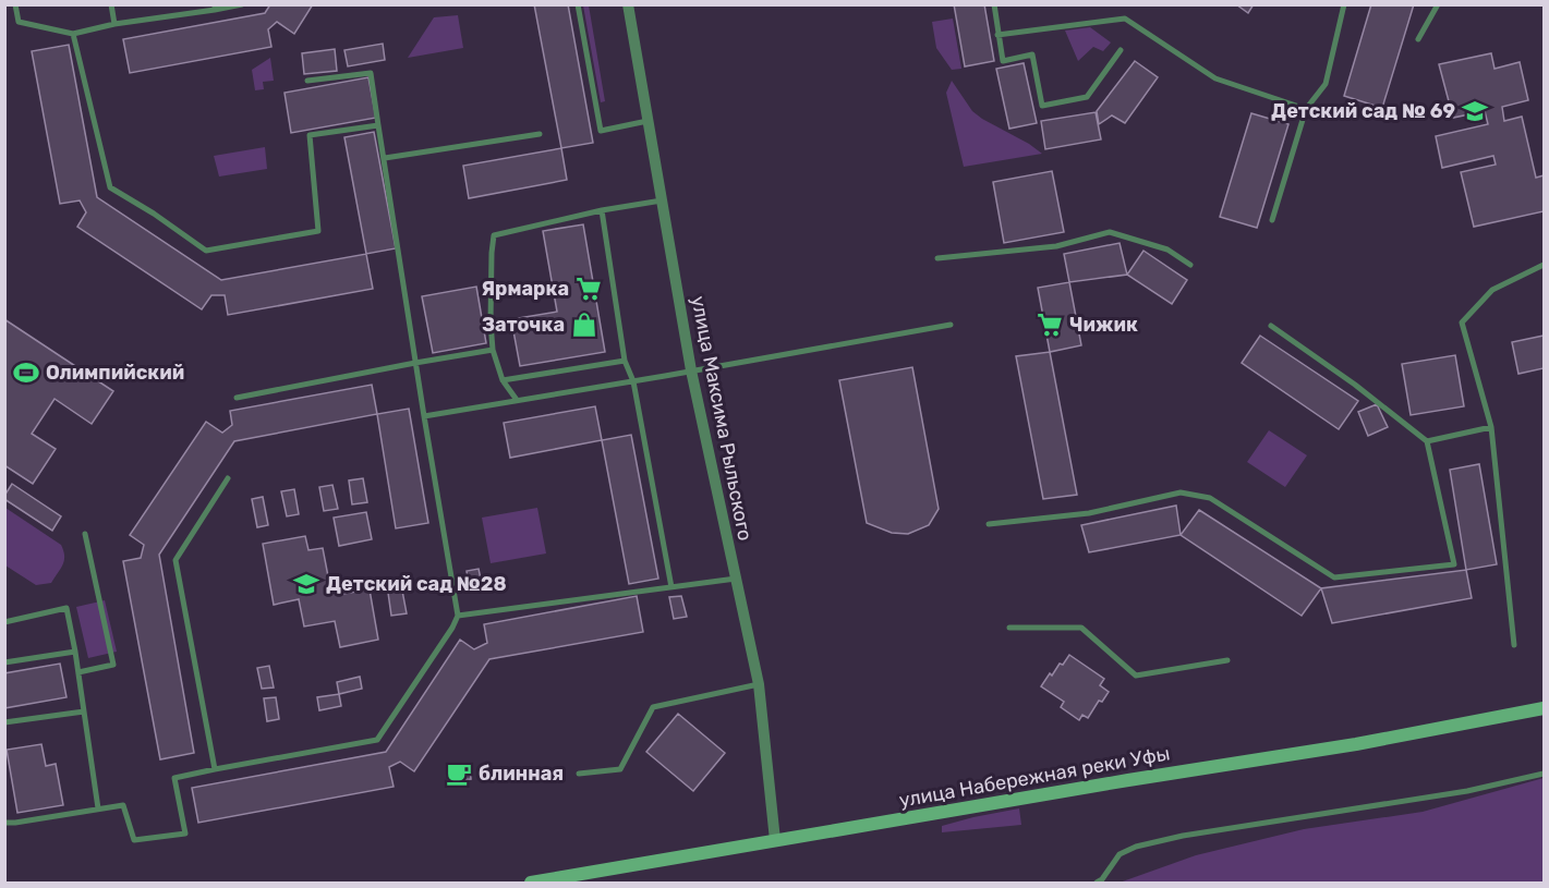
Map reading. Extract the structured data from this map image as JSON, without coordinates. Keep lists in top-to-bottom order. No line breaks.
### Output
{"streets":{"street":["улица Максима Рыльского","улица Набережная реки Уфы"]},"crossings":[["улица Максима Рыльского","улица Набережная реки Уфы"]],"places":{"school or university":["Детский сад № 69","Детский сад №28"],"supermarket":["Ярмарка","Чижик"],"shop":["Заточка"],"sports":["Олимпийский"],"cafe":["блинная"]}}
